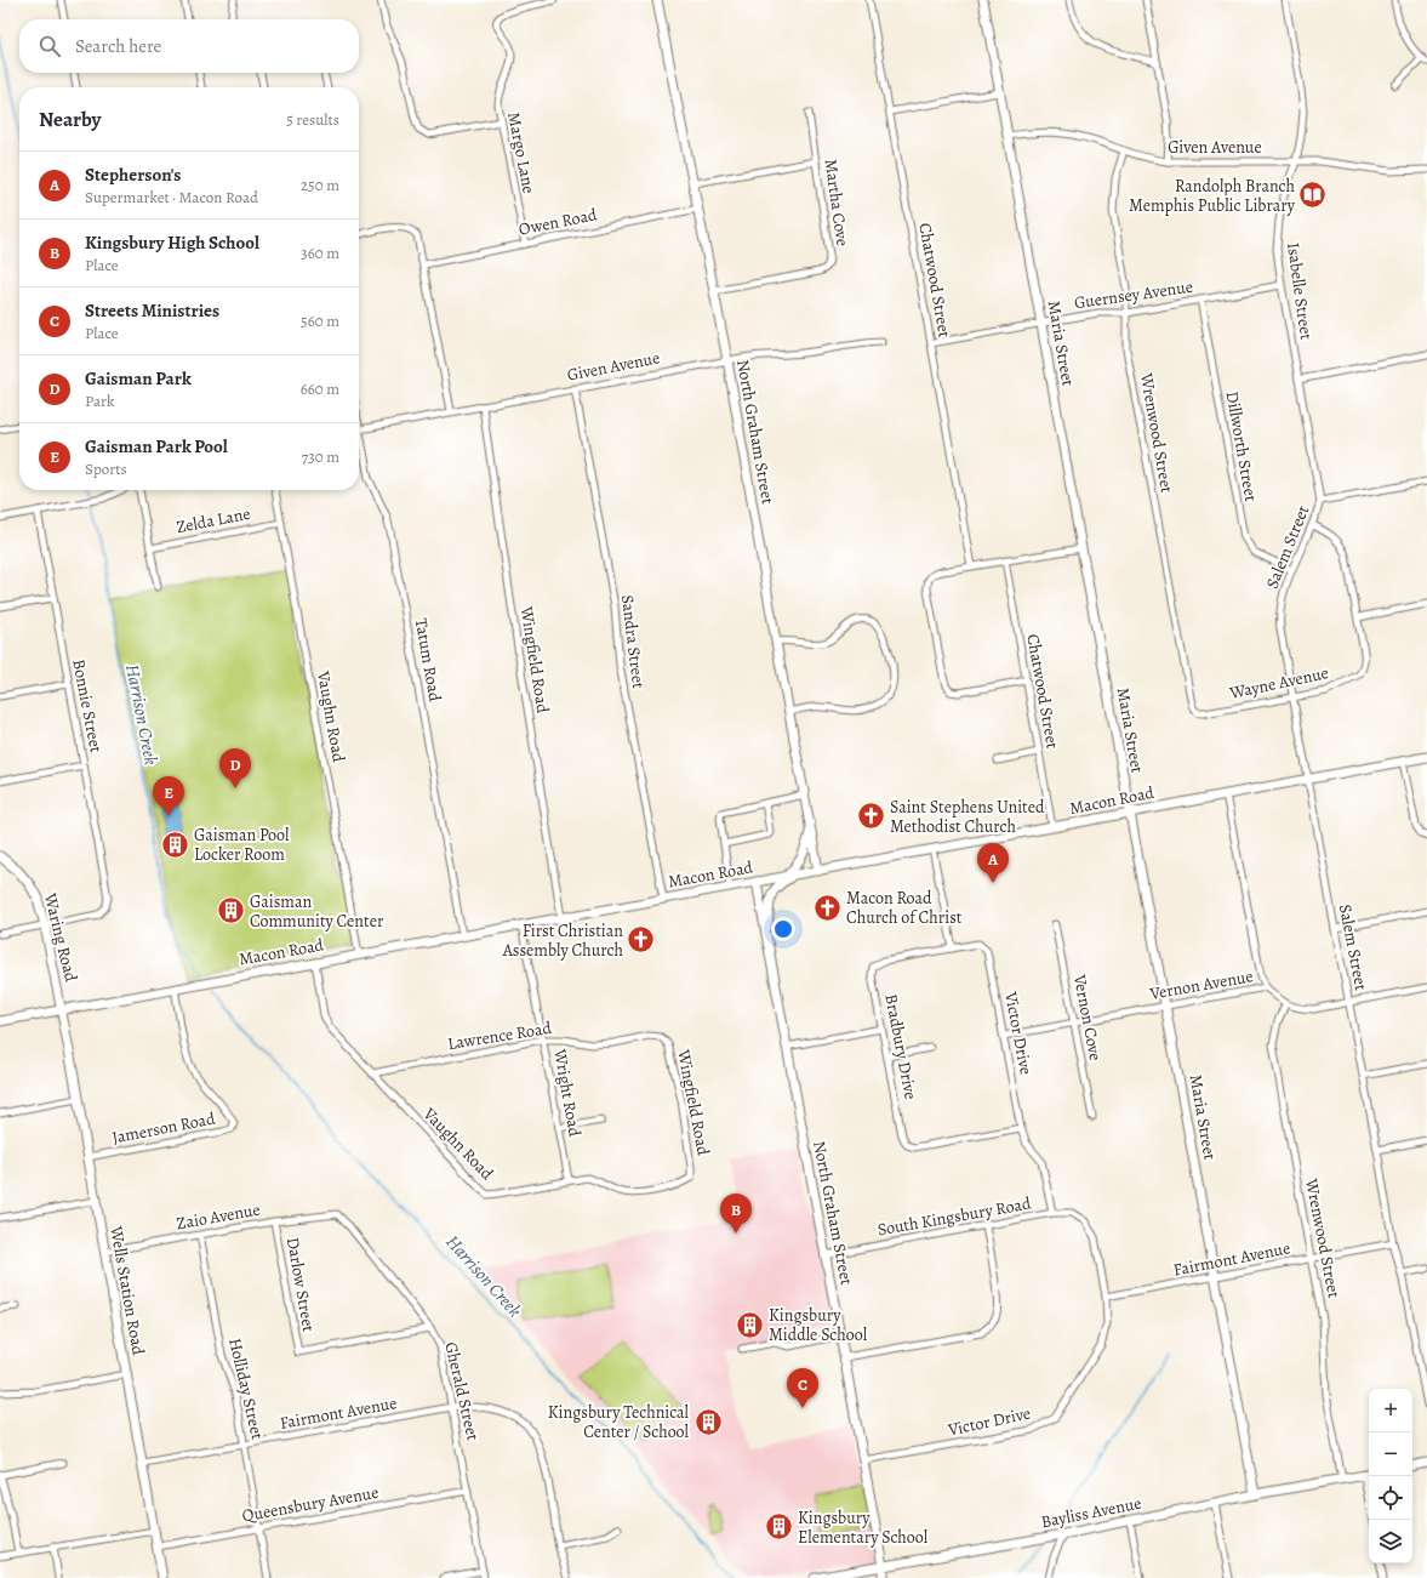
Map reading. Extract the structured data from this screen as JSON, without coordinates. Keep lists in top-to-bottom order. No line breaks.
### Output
{"streets":{"main road":["Maria Street","North Graham Street","Macon Road","Waring Road","Wells Station Road","Bayliss Avenue"],"street":["Given Avenue","Margo Lane","Martha Cove","Owen Road","Chatwood Street","Isabelle Street","Guernsey Avenue","Wrenwood Street","Dillworth Street","Zelda Lane","Salem Street","Sandra Street","Tatum Road","Wingfield Road","Wayne Avenue","Bonnie Street","Vaughn Road","Vernon Avenue","Vernon Cove","Victor Drive","Lawrence Road","Bradbury Drive","Wright Road","Jamerson Road","Zaio Avenue","South Kingsbury Road","Fairmont Avenue","Darlow Street","Holliday Street","Gherald Street","Queensbury Avenue"]},"crossings":[["Given Avenue","Isabelle Street"],["Given Avenue","Maria Street"],["Given Avenue","North Graham Street"],["Given Avenue","Wrenwood Street"],["Given Avenue","Sandra Street"],["Given Avenue","Wingfield Road"],["Margo Lane","Owen Road"],["Martha Cove","North Graham Street"],["Owen Road","North Graham Street"],["Chatwood Street","Guernsey Avenue"],["Chatwood Street","Macon Road"],["Isabelle Street","Guernsey Avenue"],["Isabelle Street","Salem Street"],["Guernsey Avenue","Maria Street"],["Guernsey Avenue","Wrenwood Street"],["Guernsey Avenue","Dillworth Street"],["Maria Street","Macon Road"],["Maria Street","Vernon Avenue"],["Maria Street","Fairmont Avenue"],["Maria Street","Bayliss Avenue"],["North Graham Street","Macon Road"],["North Graham Street","Victor Drive"],["North Graham Street","South Kingsbury Road"],["North Graham Street","Bayliss Avenue"],["Wrenwood Street","Wayne Avenue"],["Wrenwood Street","Vernon Avenue"],["Wrenwood Street","Fairmont Avenue"],["Wrenwood Street","Bayliss Avenue"],["Dillworth Street","Salem Street"],["Zelda Lane","Vaughn Road"],["Salem Street","Wayne Avenue"],["Salem Street","Macon Road"],["Salem Street","Fairmont Avenue"],["Sandra Street","Macon Road"],["Tatum Road","Macon Road"],["Wingfield Road","Vaughn Road"],["Wingfield Road","Macon Road"],["Wingfield Road","Lawrence Road"],["Bonnie Street","Waring Road"],["Vaughn Road","Macon Road"],["Vaughn Road","Lawrence Road"],["Vaughn Road","Wright Road"],["Macon Road","Waring Road"],["Macon Road","Wright Road"],["Macon Road","Jamerson Road"],["Macon Road","Wells Station Road"],["Waring Road","Wells Station Road"],["Vernon Avenue","Vernon Cove"],["Vernon Avenue","Victor Drive"],["Victor Drive","Bradbury Drive"],["Victor Drive","South Kingsbury Road"],["Victor Drive","Fairmont Avenue"],["Lawrence Road","Wright Road"],["Jamerson Road","Wells Station Road"],["Zaio Avenue","Darlow Street"],["Zaio Avenue","Wells Station Road"],["Zaio Avenue","Holliday Street"],["Zaio Avenue","Gherald Street"],["Fairmont Avenue","Wells Station Road"],["Fairmont Avenue","Holliday Street"],["Fairmont Avenue","Gherald Street"],["Darlow Street","Gherald Street"],["Wells Station Road","Queensbury Avenue"],["Holliday Street","Queensbury Avenue"],["Gherald Street","Queensbury Avenue"]],"water":["Harrison Creek"],"places":{"library":["Randolph Branch Memphis Public Library"],"church":["Saint Stephens United Methodist Church","Macon Road Church of Christ","First Christian Assembly Church"],"building":["Gaisman Pool Locker Room","Gaisman Community Center","Kingsbury Middle School","Kingsbury Technical Center / School","Kingsbury Elementary School"]},"page":{"search":"Search here","heading":["Nearby","5 results"],"list":[{"mark":"A","name":"Stepherson's","note":"Supermarket · Macon Road","value":"250 m"},{"mark":"B","name":"Kingsbury High School","note":"Place","value":"360 m"},{"mark":"C","name":"Streets Ministries","note":"Place","value":"560 m"},{"mark":"D","name":"Gaisman Park","note":"Park","value":"660 m"},{"mark":"E","name":"Gaisman Park Pool","note":"Sports","value":"730 m"}],"pins":["D","E","A","B","C"],"map_buttons":["+","−"]}}
